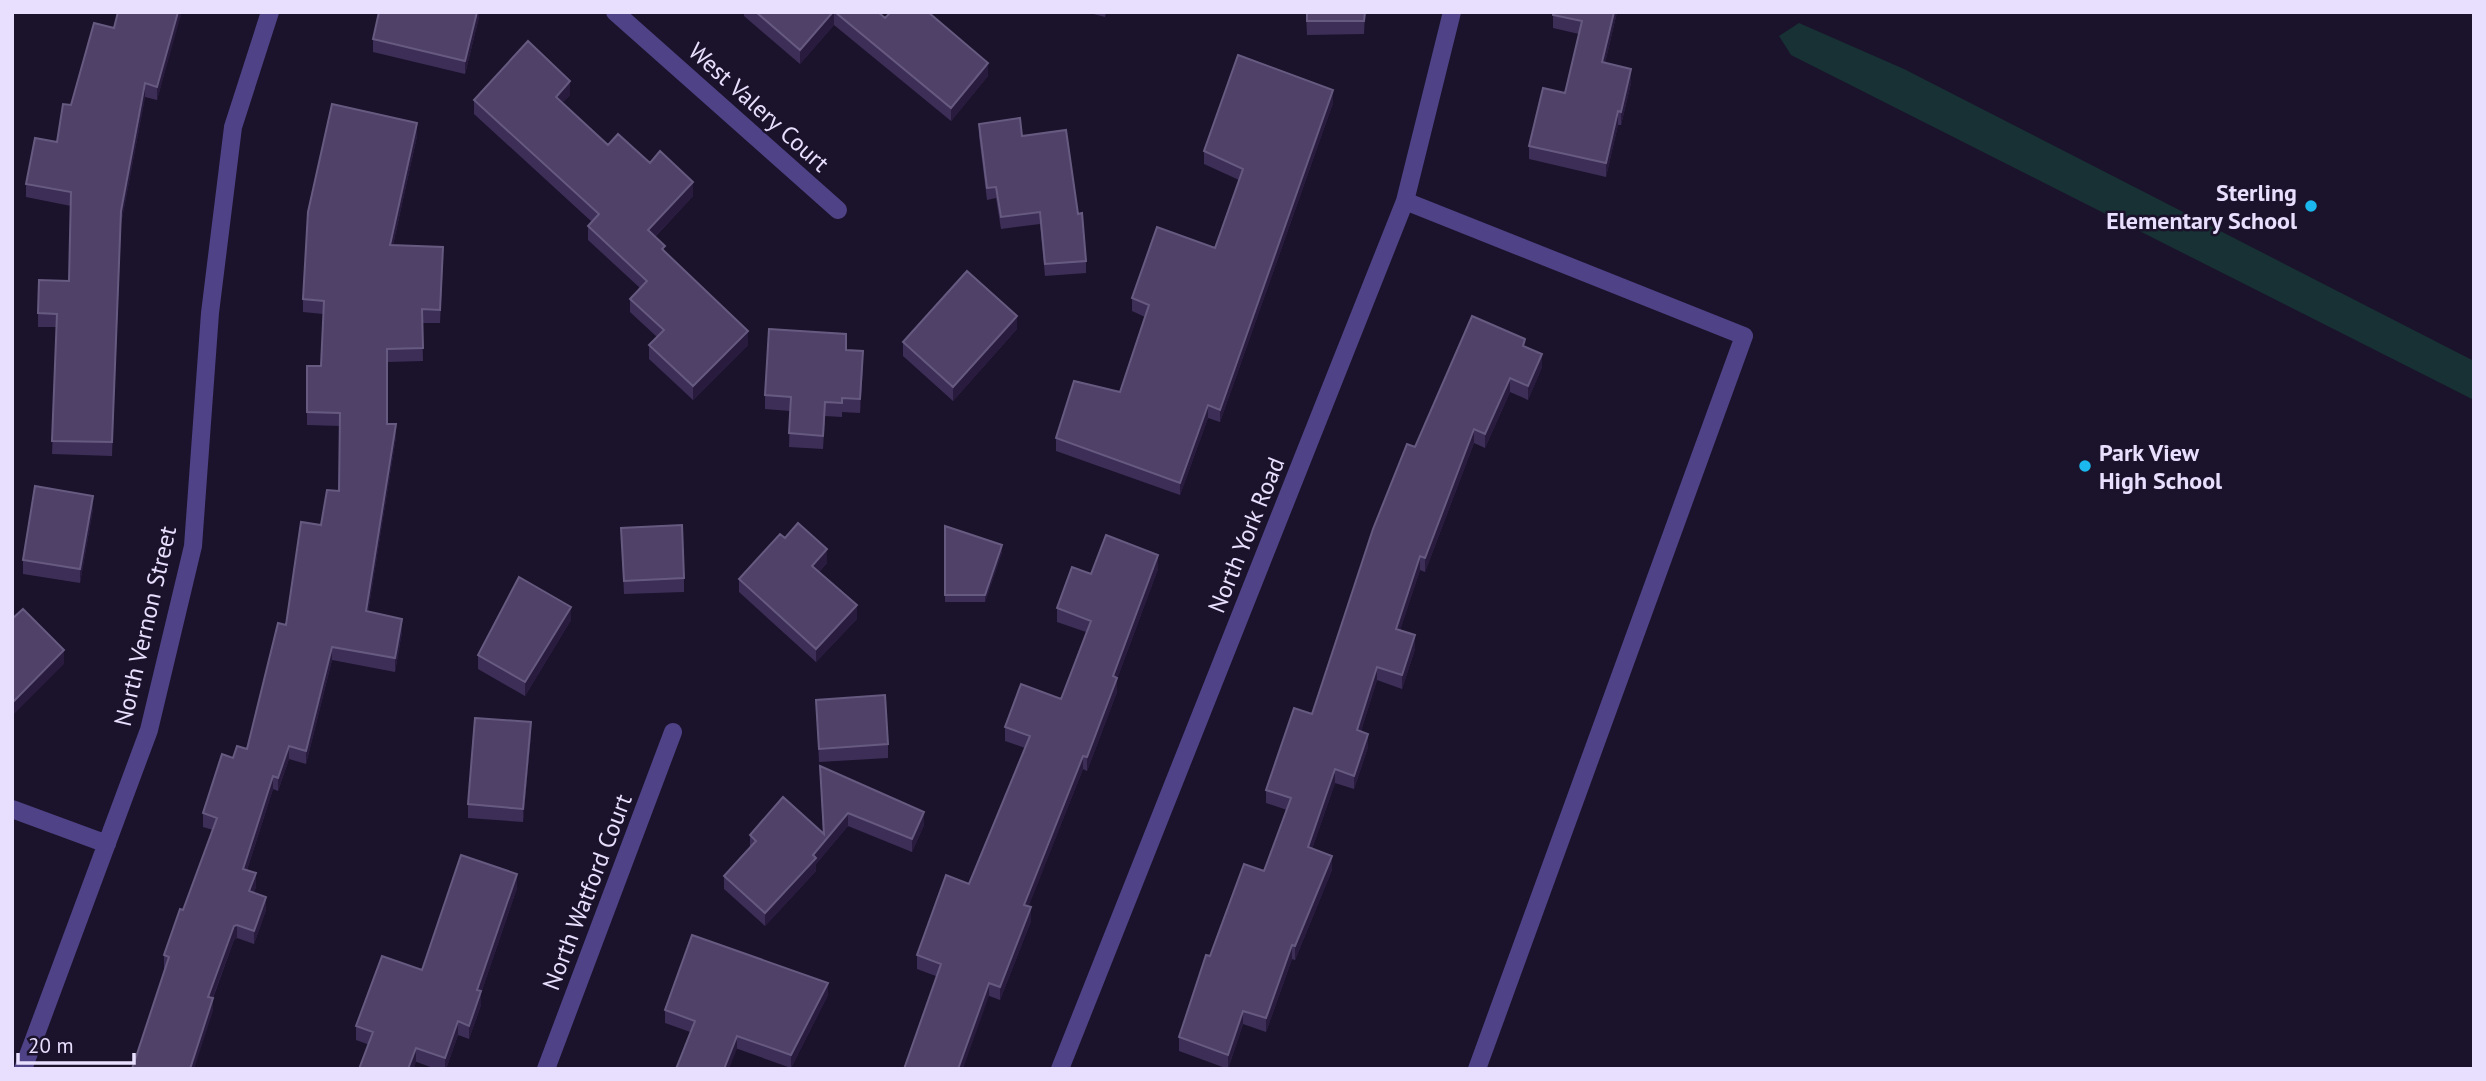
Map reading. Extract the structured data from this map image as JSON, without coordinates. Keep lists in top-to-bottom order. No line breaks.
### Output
{"streets":{"street":["West Valery Court","North York Road","North Vernon Street","North Watford Court"]},"places":["Sterling Elementary School","Park View High School"],"scale_bar":"20 m"}
